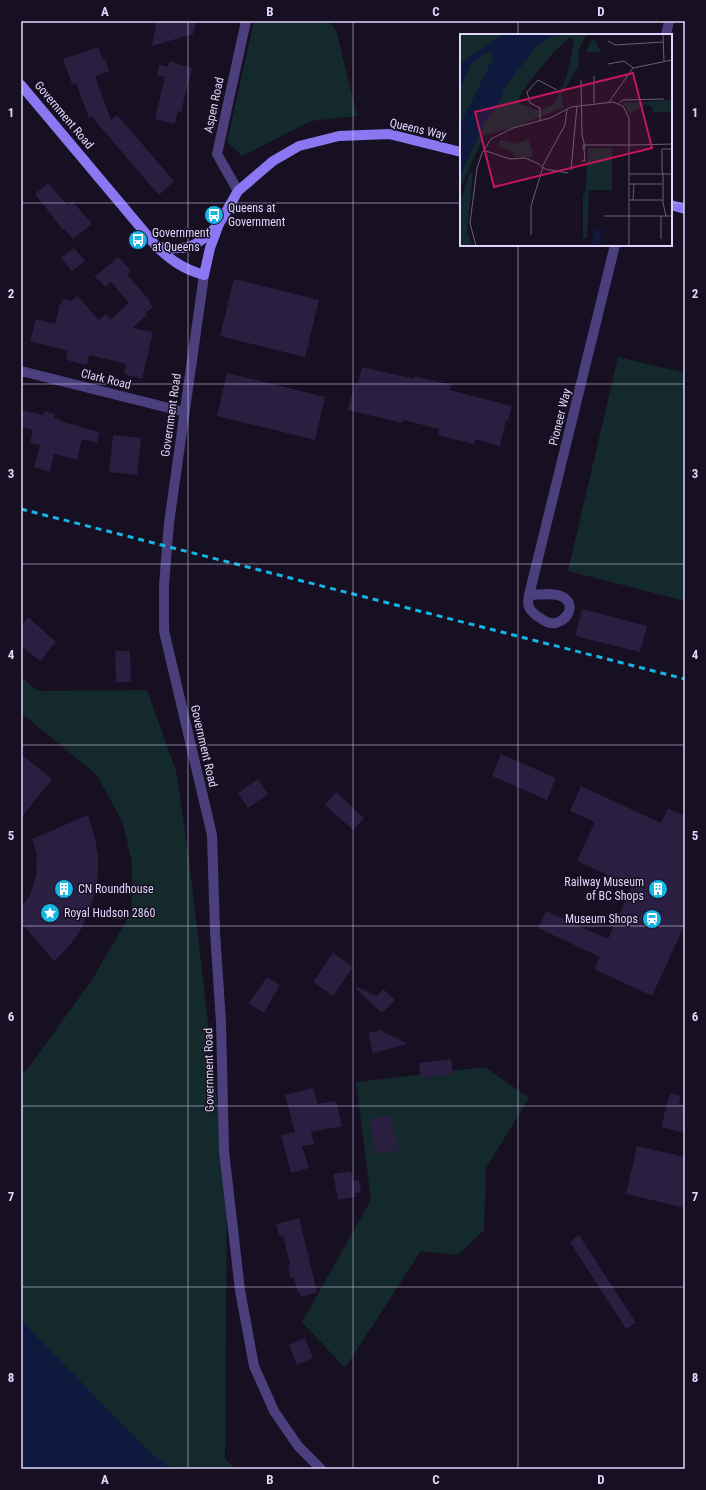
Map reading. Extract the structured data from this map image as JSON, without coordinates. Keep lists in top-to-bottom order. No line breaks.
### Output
{"streets":{"street":["Aspen Road","Government Road","Queens Way","Clark Road","Pioneer Way"]},"crossings":[["Aspen Road","Queens Way"],["Government Road","Queens Way"],["Government Road","Clark Road"]],"places":{"bus stop":["Queens at Government","Government at Queens"],"building":["CN Roundhouse","Railway Museum of BC Shops"],"place":["Royal Hudson 2860"],"station":["Museum Shops"]},"grid":{"columns":["A","B","C","D"],"rows":["1","2","3","4","5","6","7","8"]}}
